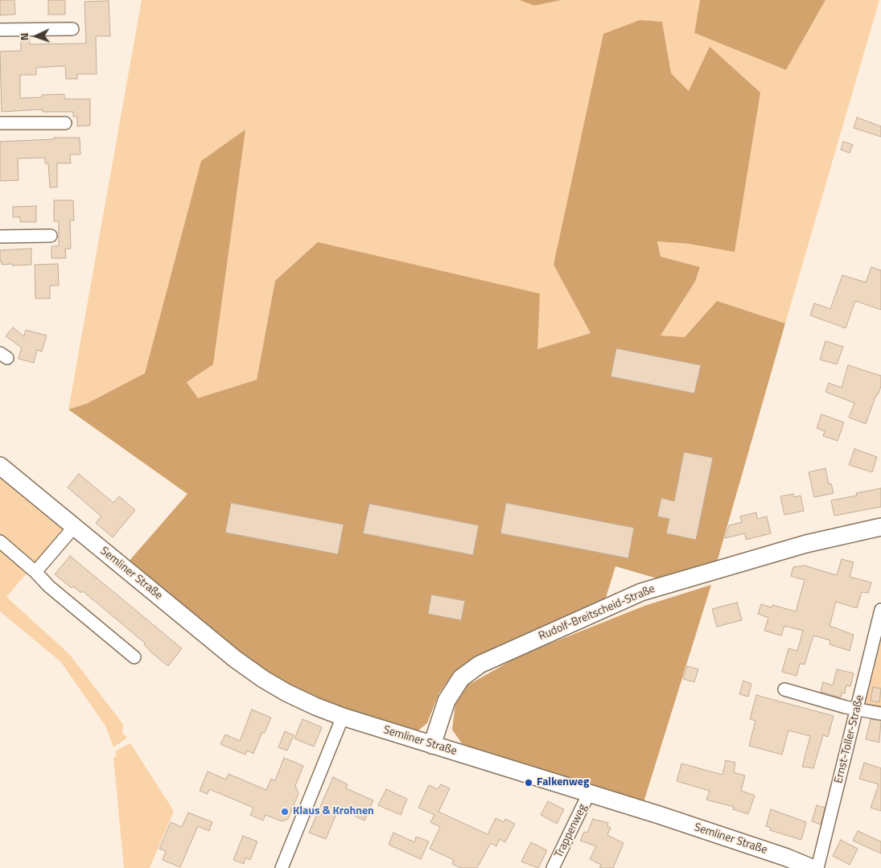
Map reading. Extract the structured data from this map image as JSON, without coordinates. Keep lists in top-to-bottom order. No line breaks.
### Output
{"streets":{"street":["Semliner Straße","Rudolf-Breitscheid-Straße","Ernst-Toller-Straße","Trappenweg"]},"crossings":[["Semliner Straße","Rudolf-Breitscheid-Straße"],["Semliner Straße","Trappenweg"]],"places":["Falkenweg","Klaus & Krohnen"],"north":"left"}
